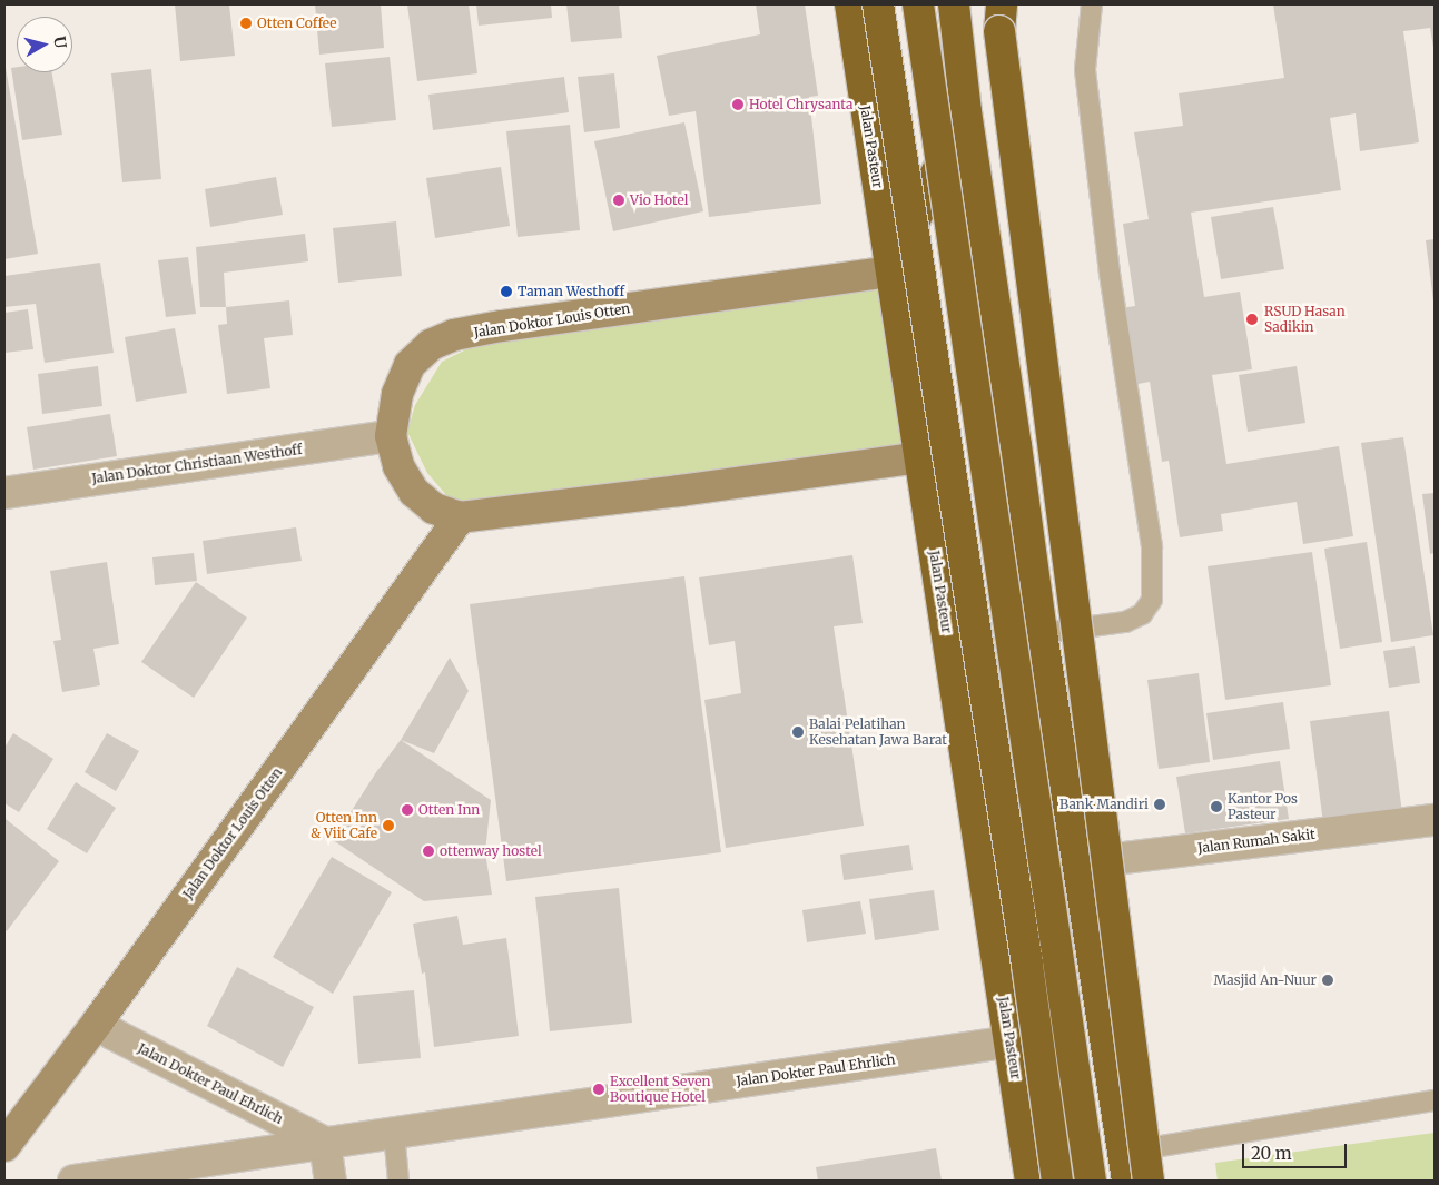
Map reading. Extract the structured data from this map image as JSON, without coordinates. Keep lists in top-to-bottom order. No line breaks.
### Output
{"streets":{"highway":["Jalan Pasteur"],"main road":["Jalan Doktor Louis Otten"],"street":["Jalan Doktor Christiaan Westhoff","Jalan Rumah Sakit","Jalan Dokter Paul Ehrlich"]},"crossings":[["Jalan Pasteur","Jalan Doktor Louis Otten"],["Jalan Pasteur","Jalan Dokter Paul Ehrlich"],["Jalan Doktor Louis Otten","Jalan Doktor Christiaan Westhoff"],["Jalan Doktor Louis Otten","Jalan Dokter Paul Ehrlich"]],"places":["Otten Coffee","Hotel Chrysanta","Vio Hotel","Taman Westhoff","RSUD Hasan Sadikin","Balai Pelatihan Kesehatan Jawa Barat","Bank Mandiri","Kantor Pos Pasteur","Otten Inn","Otten Inn & Viit Cafe","ottenway hostel","Masjid An-Nuur","Excellent Seven Boutique Hotel"],"scale_bar":"20 m","north":"right"}
